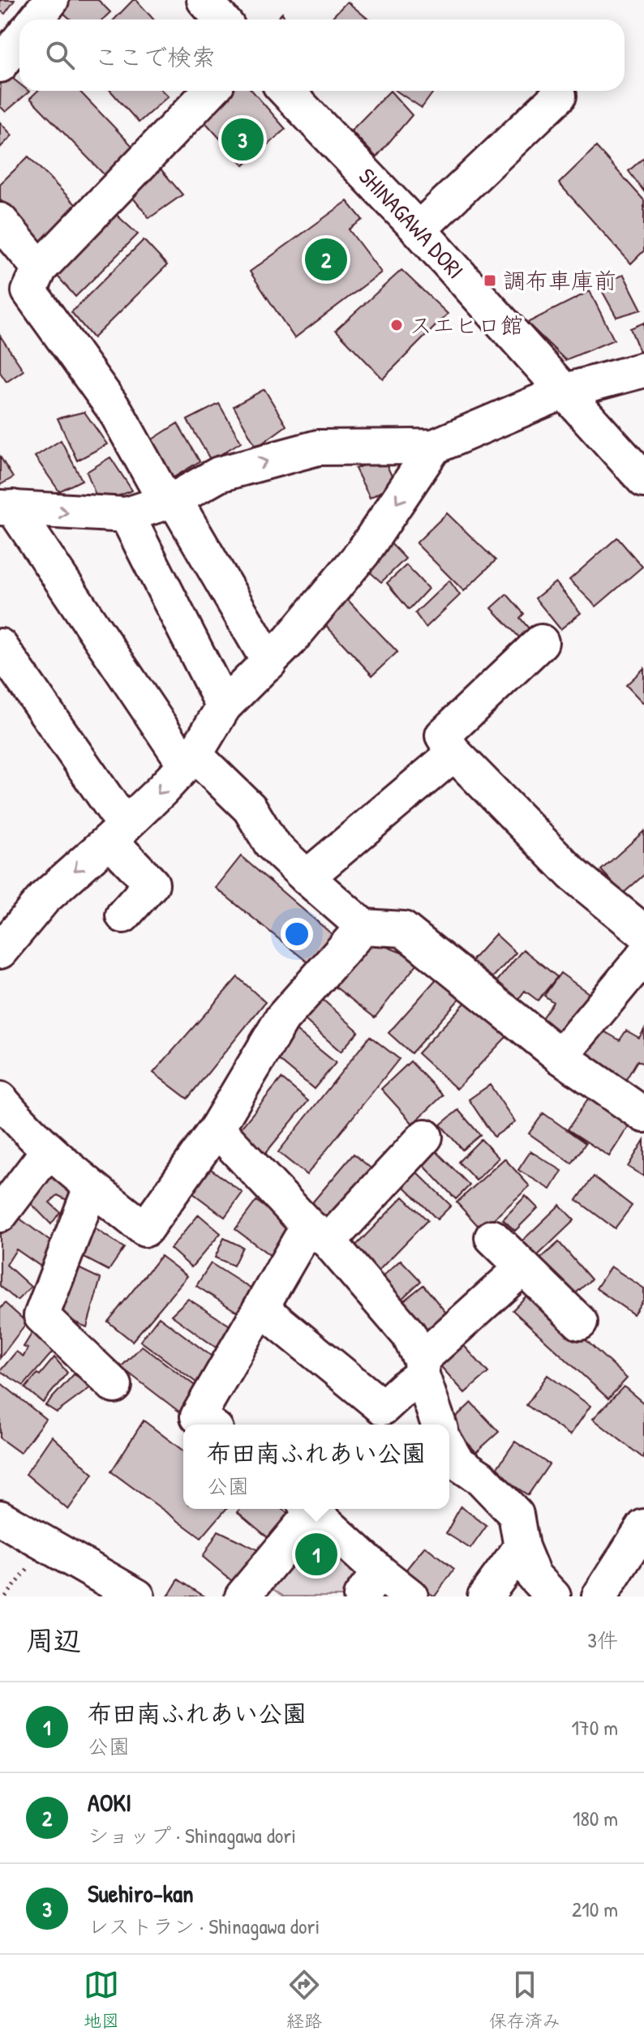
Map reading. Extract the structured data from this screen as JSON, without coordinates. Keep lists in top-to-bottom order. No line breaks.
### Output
{"streets":{"street":["SHINAGAWA DORI"]},"places":{"transit":["調布車庫前"],"other":["スエヒロ館"]},"page":{"search":"ここで検索","pins":["3","2","1"],"popup":["布田南ふれあい公園","公園"],"heading":["周辺","3件"],"list":[{"mark":"1","name":"布田南ふれあい公園","note":"公園","value":"170 m"},{"mark":"2","name":"AOKI","note":"ショップ · Shinagawa dori","value":"180 m"},{"mark":"3","name":"Suehiro-kan","note":"レストラン · Shinagawa dori","value":"210 m"}],"nav":["地図","経路","保存済み"]}}
